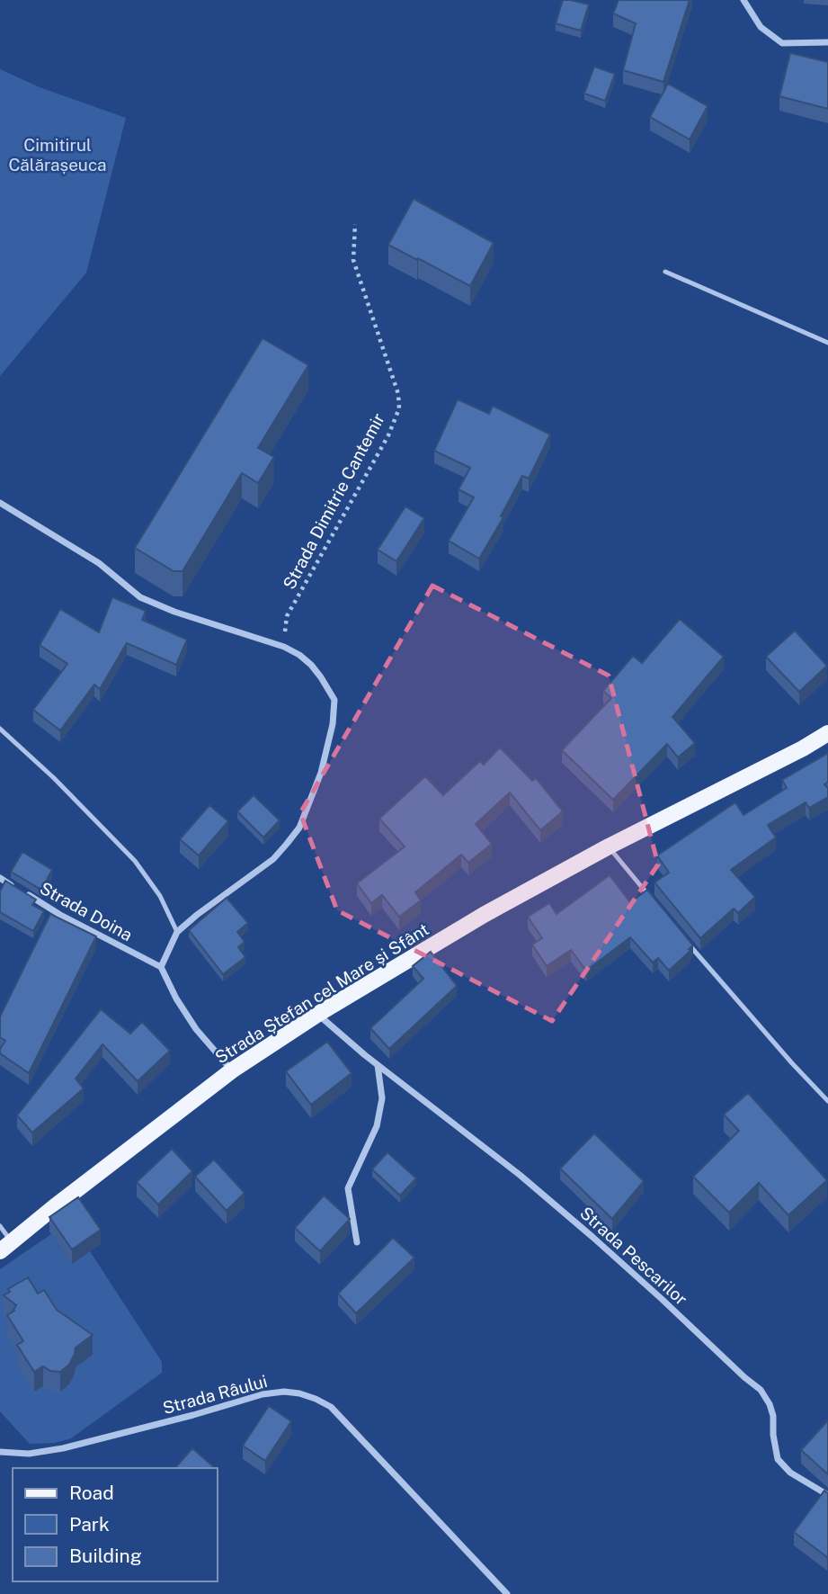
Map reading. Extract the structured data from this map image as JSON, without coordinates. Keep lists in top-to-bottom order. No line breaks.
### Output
{"streets":{"main road":["Strada Ștefan cel Mare și Sfânt"],"street":["Strada Doina","Strada Pescarilor","Strada Râului"],"path":["Strada Dimitrie Cantemir"]},"crossings":[["Strada Ștefan cel Mare și Sfânt","Strada Pescarilor"]],"parks":["Cimitirul Călărașeuca"],"legend":["Road","Park","Building"]}
